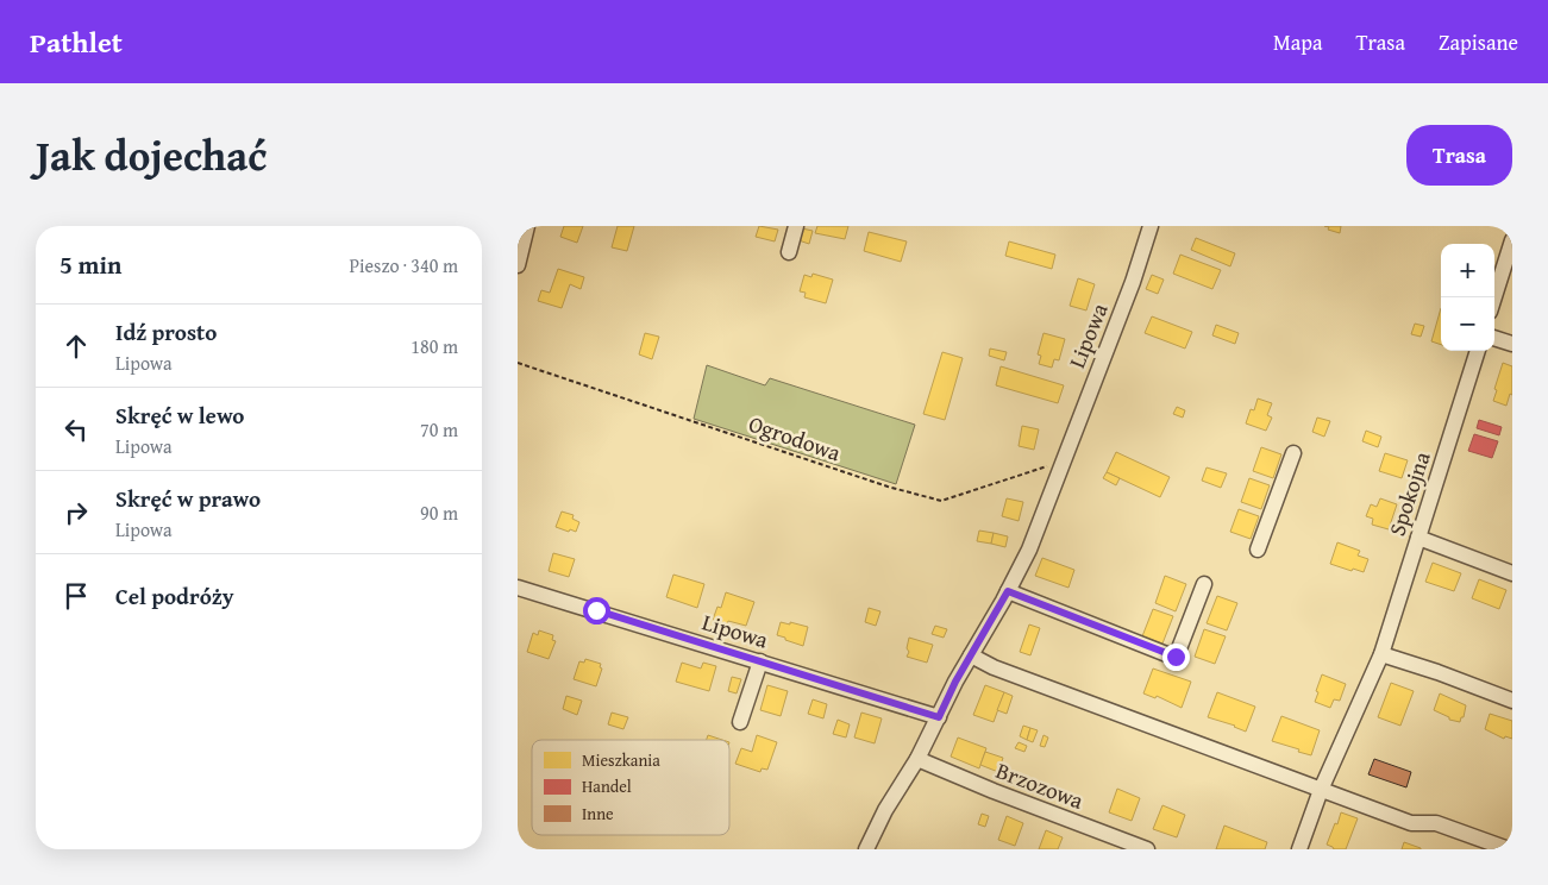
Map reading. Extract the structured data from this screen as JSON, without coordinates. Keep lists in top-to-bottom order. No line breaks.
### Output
{"streets":{"street":["Lipowa","Spokojna","Brzozowa"],"path":["Ogrodowa"]},"crossings":[["Lipowa","Ogrodowa"],["Lipowa","Brzozowa"]],"legend":["Mieszkania","Handel","Inne"],"page":{"header":"Pathlet","nav":["Mapa","Trasa","Zapisane"],"title":"Jak dojechać","buttons":"Trasa","heading":["5 min","Pieszo · 340 m"],"map_buttons":["+","−"],"list":[["Idź prosto","Lipowa","180 m"],["Skręć w lewo","Lipowa","70 m"],["Skręć w prawo","Lipowa","90 m"],"Cel podróży"]}}
